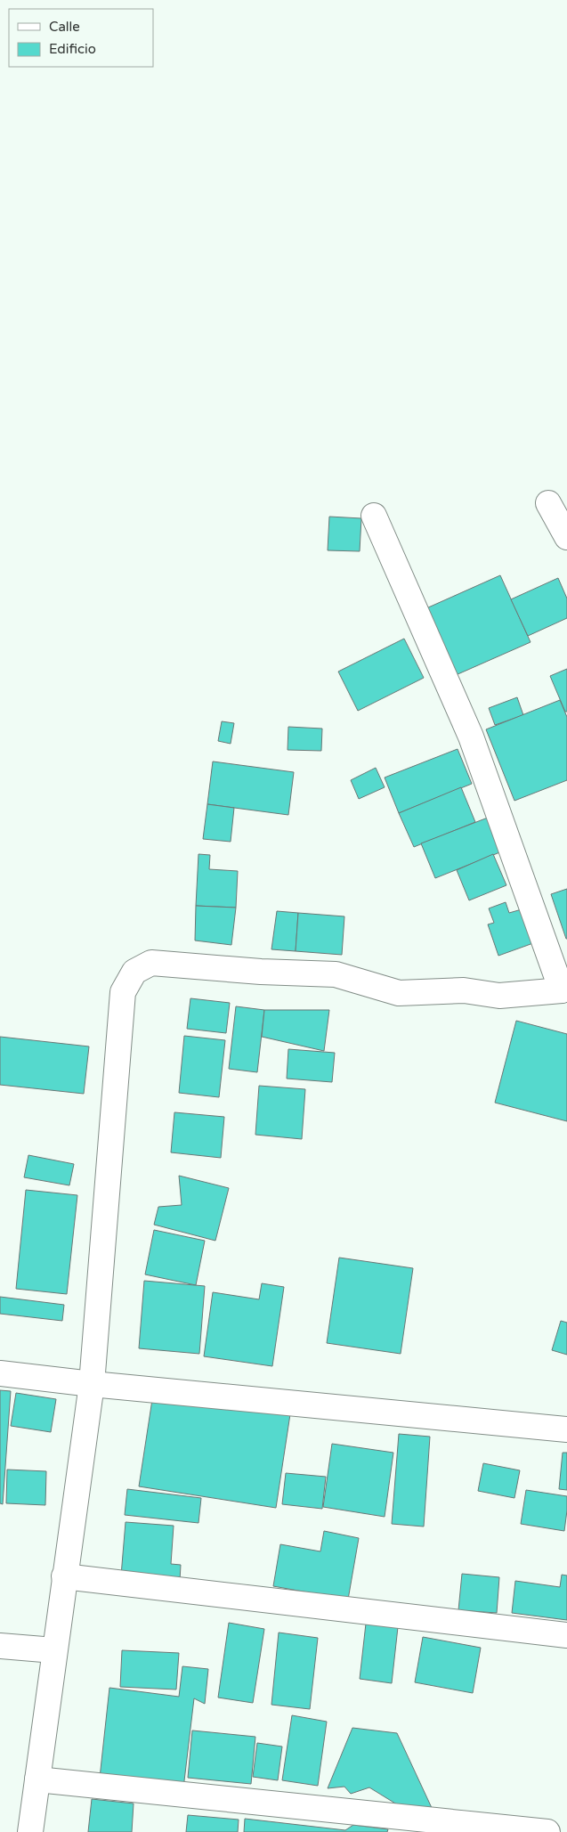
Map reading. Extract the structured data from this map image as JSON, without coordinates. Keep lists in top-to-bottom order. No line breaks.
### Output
{"legend":["Calle","Edificio"]}
